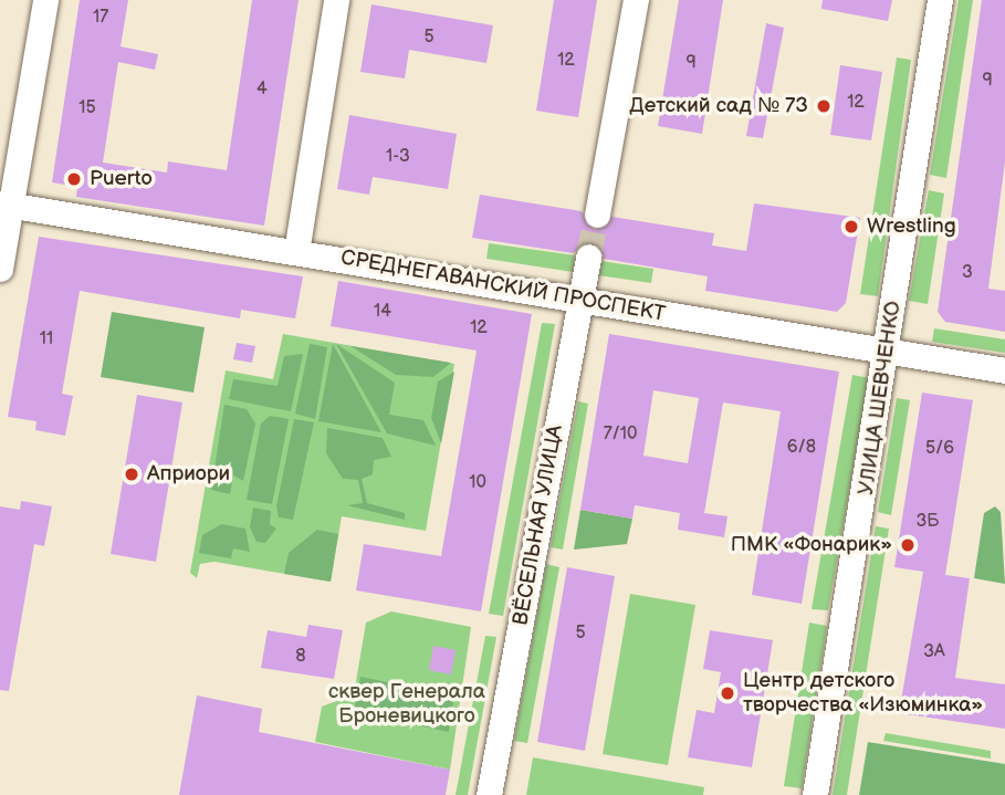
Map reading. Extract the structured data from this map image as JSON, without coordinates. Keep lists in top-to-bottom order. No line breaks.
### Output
{"streets":{"street":["СРЕДНЕГАВАНСКИЙ ПРОСПЕКТ","УЛИЦА ШЕВЧЕНКО","ВЁСЕЛЬНАЯ УЛИЦА"]},"crossings":[["СРЕДНЕГАВАНСКИЙ ПРОСПЕКТ","УЛИЦА ШЕВЧЕНКО"],["СРЕДНЕГАВАНСКИЙ ПРОСПЕКТ","ВЁСЕЛЬНАЯ УЛИЦА"]],"parks":["сквер Генерала Броневицкого"],"places":["Детский сад № 73","Puerto","Wrestling","Априори","ПМК «Фонарик»","Центр детского творчества «Изюминка»"],"house_numbers":["17","5","12","9","9","4","12","15","1-3","3","14","12","11","7/10","6/8","5/6","10","3Б","5","3А","8"]}
